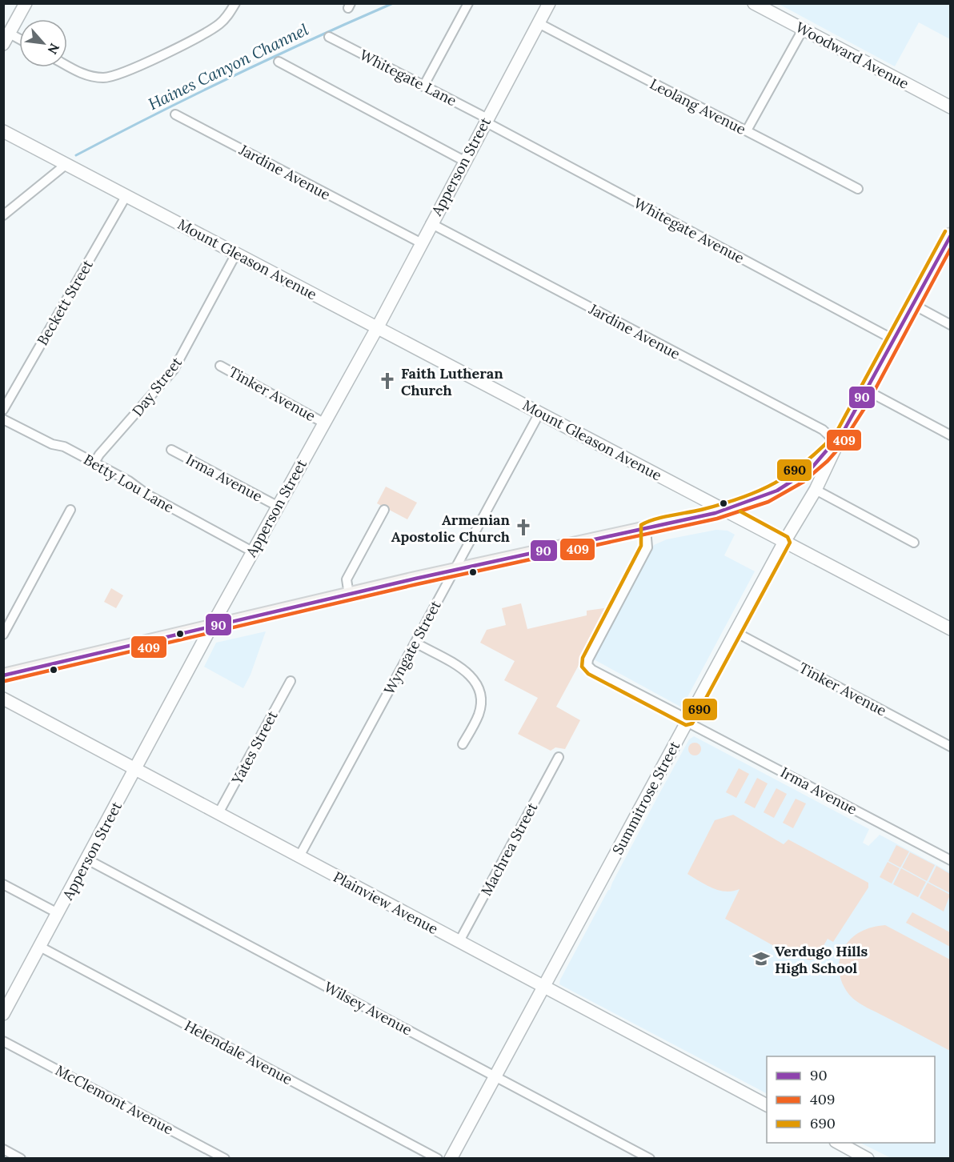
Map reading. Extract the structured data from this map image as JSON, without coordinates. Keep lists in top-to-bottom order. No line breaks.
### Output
{"streets":{"street":["Woodward Avenue","Whitegate Lane","Leolang Avenue","Apperson Street","Jardine Avenue","Whitegate Avenue","Mount Gleason Avenue","Beckett Street","Day Street","Tinker Avenue","Irma Avenue","Betty Lou Lane","Wyngate Street","Yates Street","Summitrose Street","Machrea Street","Plainview Avenue","Wilsey Avenue","Helendale Avenue","McClemont Avenue"]},"crossings":[["Whitegate Lane","Apperson Street"],["Whitegate Lane","Whitegate Avenue"],["Leolang Avenue","Apperson Street"],["Apperson Street","Jardine Avenue"],["Apperson Street","Whitegate Avenue"],["Apperson Street","Mount Gleason Avenue"],["Apperson Street","Tinker Avenue"],["Apperson Street","Irma Avenue"],["Apperson Street","Betty Lou Lane"],["Apperson Street","Plainview Avenue"],["Apperson Street","Wilsey Avenue"],["Apperson Street","Helendale Avenue"],["Jardine Avenue","Summitrose Street"],["Mount Gleason Avenue","Beckett Street"],["Mount Gleason Avenue","Day Street"],["Mount Gleason Avenue","Wyngate Street"],["Mount Gleason Avenue","Summitrose Street"],["Day Street","Betty Lou Lane"],["Tinker Avenue","Summitrose Street"],["Irma Avenue","Summitrose Street"],["Wyngate Street","Plainview Avenue"],["Yates Street","Plainview Avenue"],["Summitrose Street","Plainview Avenue"],["Summitrose Street","Wilsey Avenue"],["Machrea Street","Plainview Avenue"]],"water":["Haines Canyon Channel"],"places":{"church":["Faith Lutheran Church","Armenian Apostolic Church"],"school or university":["Verdugo Hills High School"]},"lines":["transit line 690","transit line 90","transit line 409"],"legend":["90","409","690"],"north":"bottom right"}
